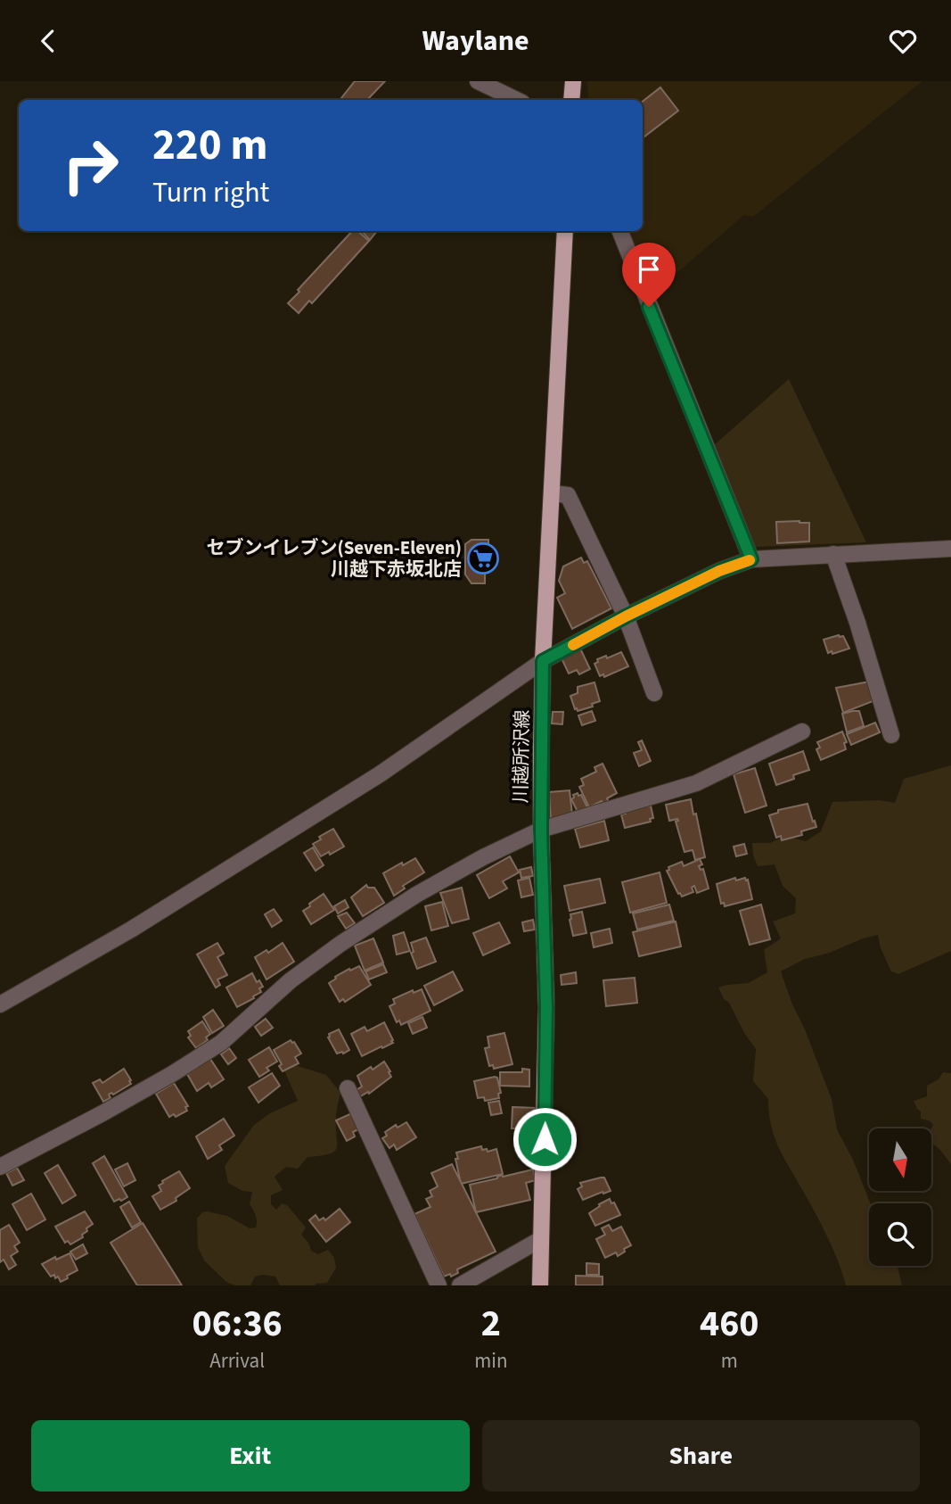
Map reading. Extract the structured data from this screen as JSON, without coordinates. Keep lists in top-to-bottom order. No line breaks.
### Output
{"streets":{"main road":["川越所沢線"]},"places":{"supermarket":["セブンイレブン(Seven-Eleven) 川越下赤坂北店"]},"north":"bottom","page":{"header":"Waylane","turn":["220 m","Turn right"],"eta":["06:36","Arrival","2","min","460","m"],"buttons":["Exit","Share"]}}
